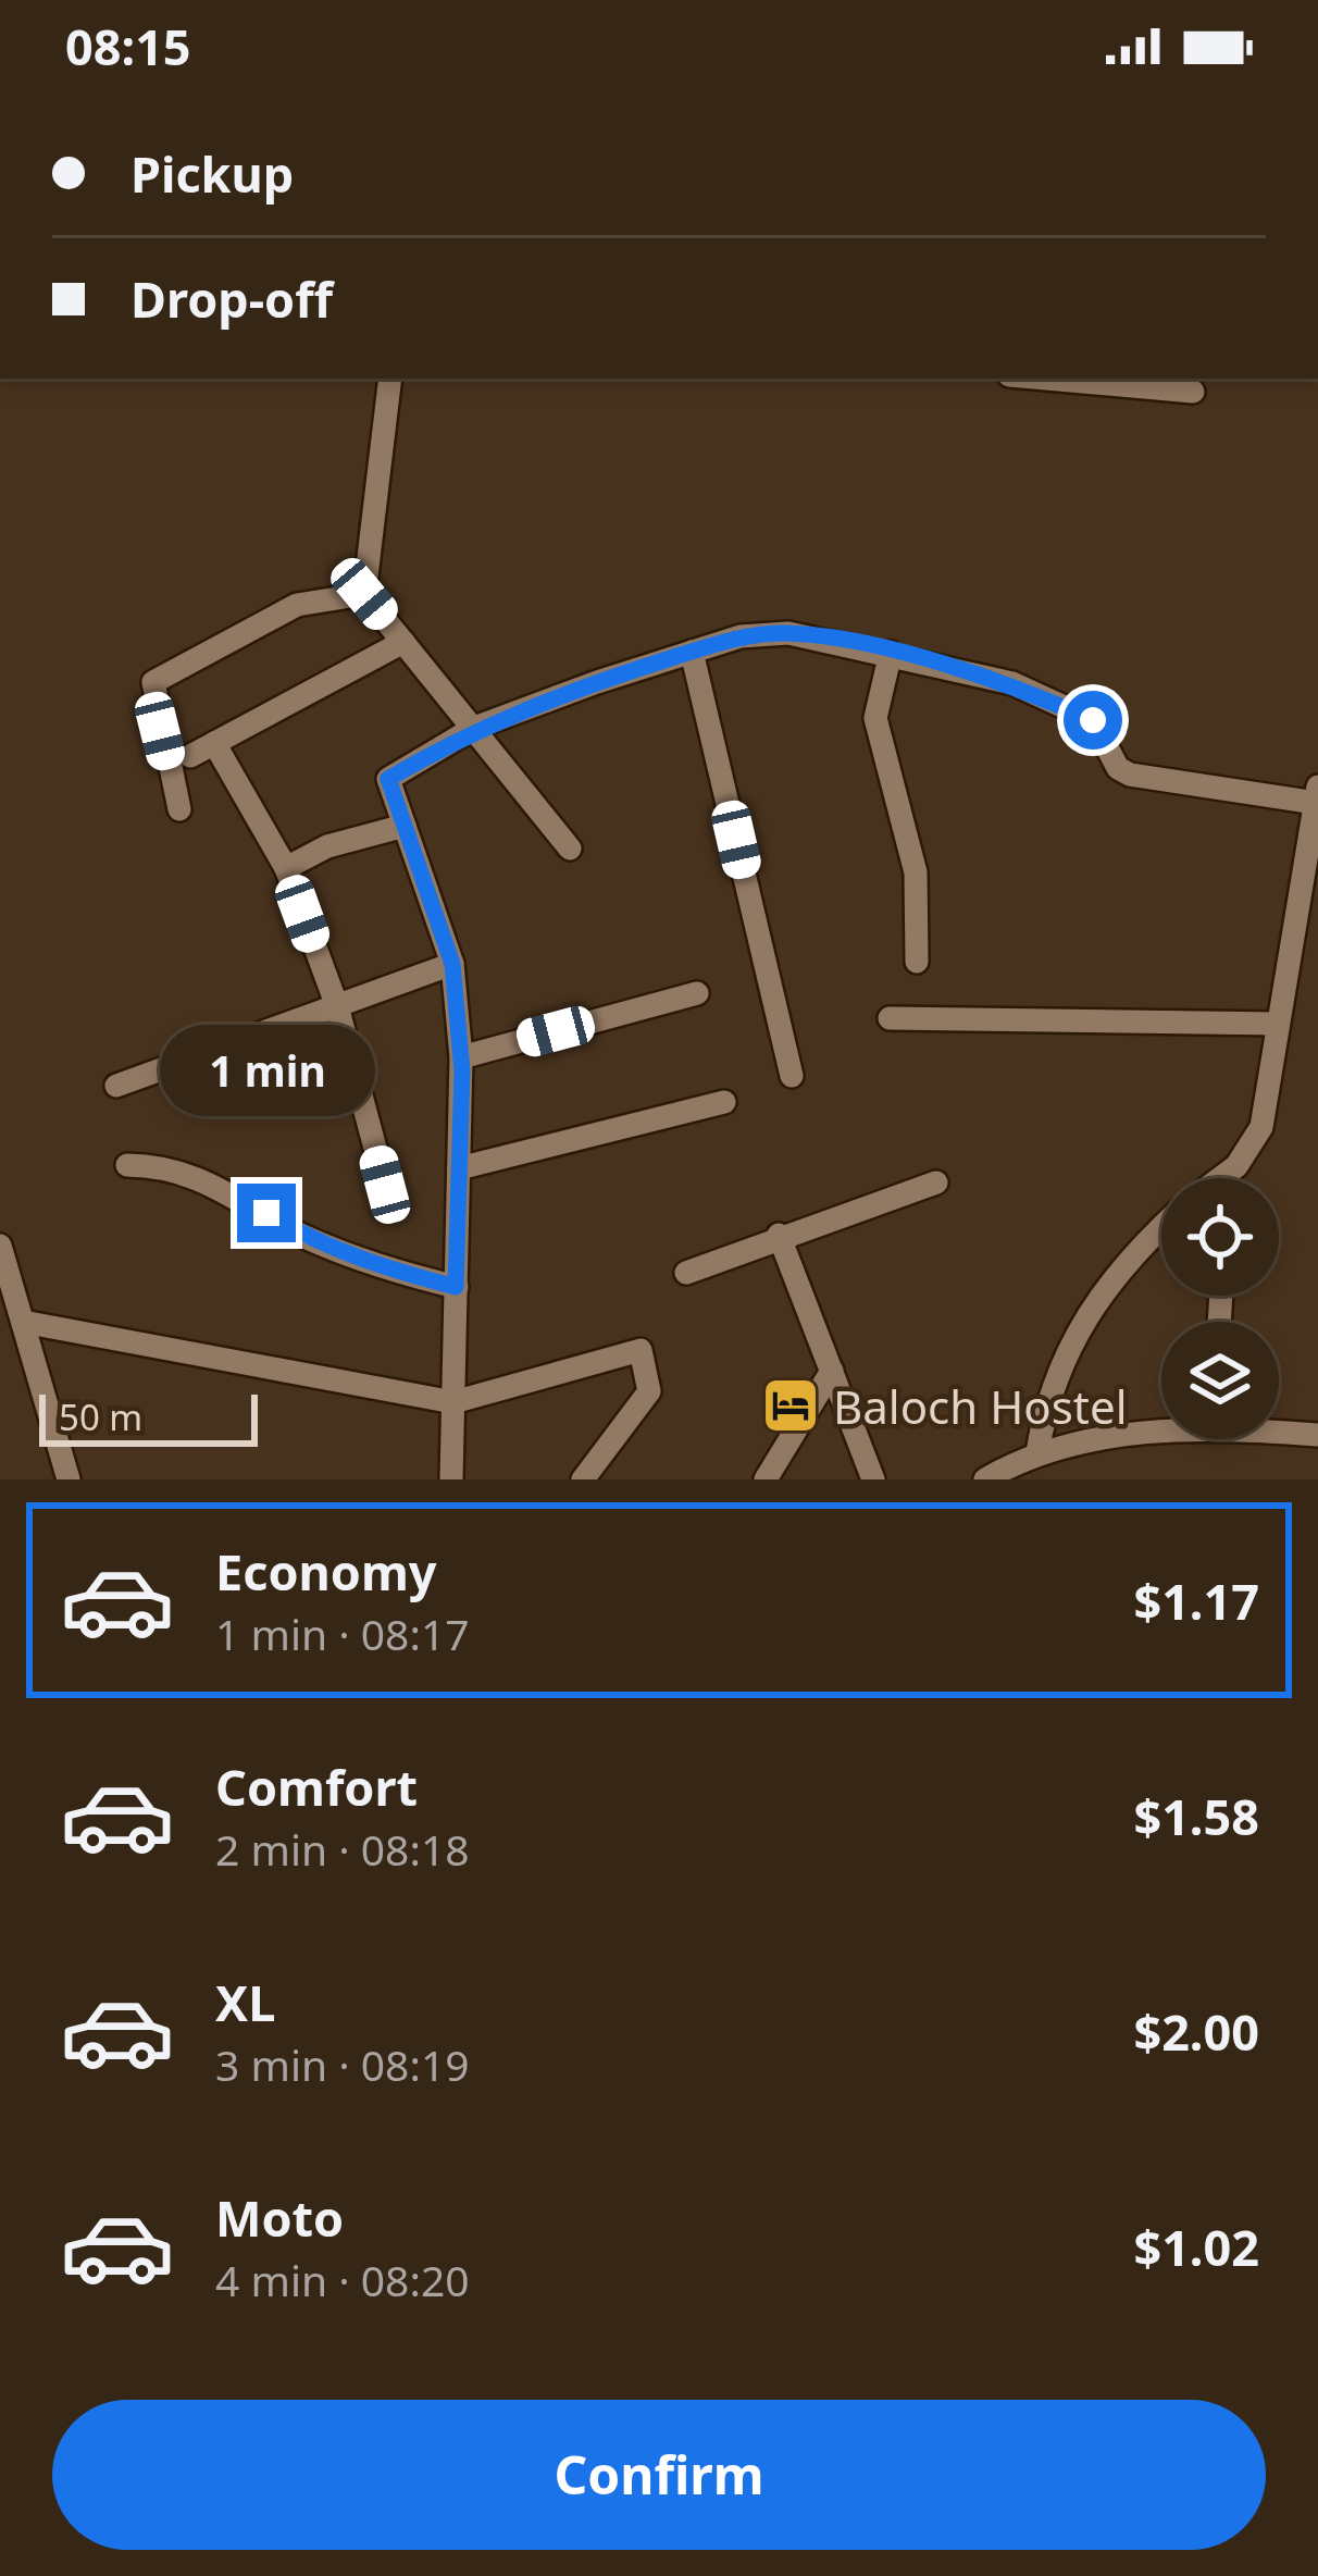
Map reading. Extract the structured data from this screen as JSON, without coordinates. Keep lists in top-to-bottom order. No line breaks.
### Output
{"places":{"hotel":["Baloch Hostel"]},"scale_bar":"50 m","page":{"status":"08:15","banner":["Pickup","Drop-off"],"bubble":"1 min","scale":"50 m","list":[{"name":"Economy","note":"1 min · 08:17","value":"$1.17"},{"name":"Comfort","note":"2 min · 08:18","value":"$1.58"},{"name":"XL","note":"3 min · 08:19","value":"$2.00"},{"name":"Moto","note":"4 min · 08:20","value":"$1.02"}],"buttons":"Confirm"}}
